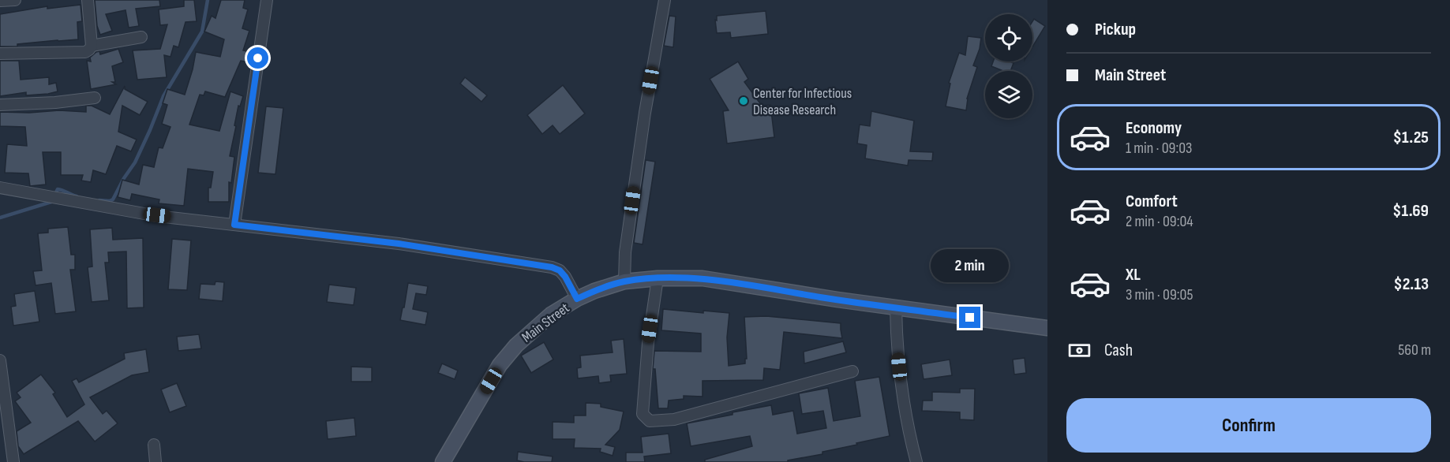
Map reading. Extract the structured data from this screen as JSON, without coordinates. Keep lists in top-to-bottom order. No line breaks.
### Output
{"streets":{"main road":["Main Street"]},"places":["Center for Infectious Disease Research"],"page":{"banner":["Pickup","Main Street"],"list":[{"name":"Economy","note":"1 min · 09:03","value":"$1.25"},{"name":"Comfort","note":"2 min · 09:04","value":"$1.69"},{"name":"XL","note":"3 min · 09:05","value":"$2.13"}],"bubble":"2 min","pay":["Cash","560 m"],"buttons":"Confirm"}}
